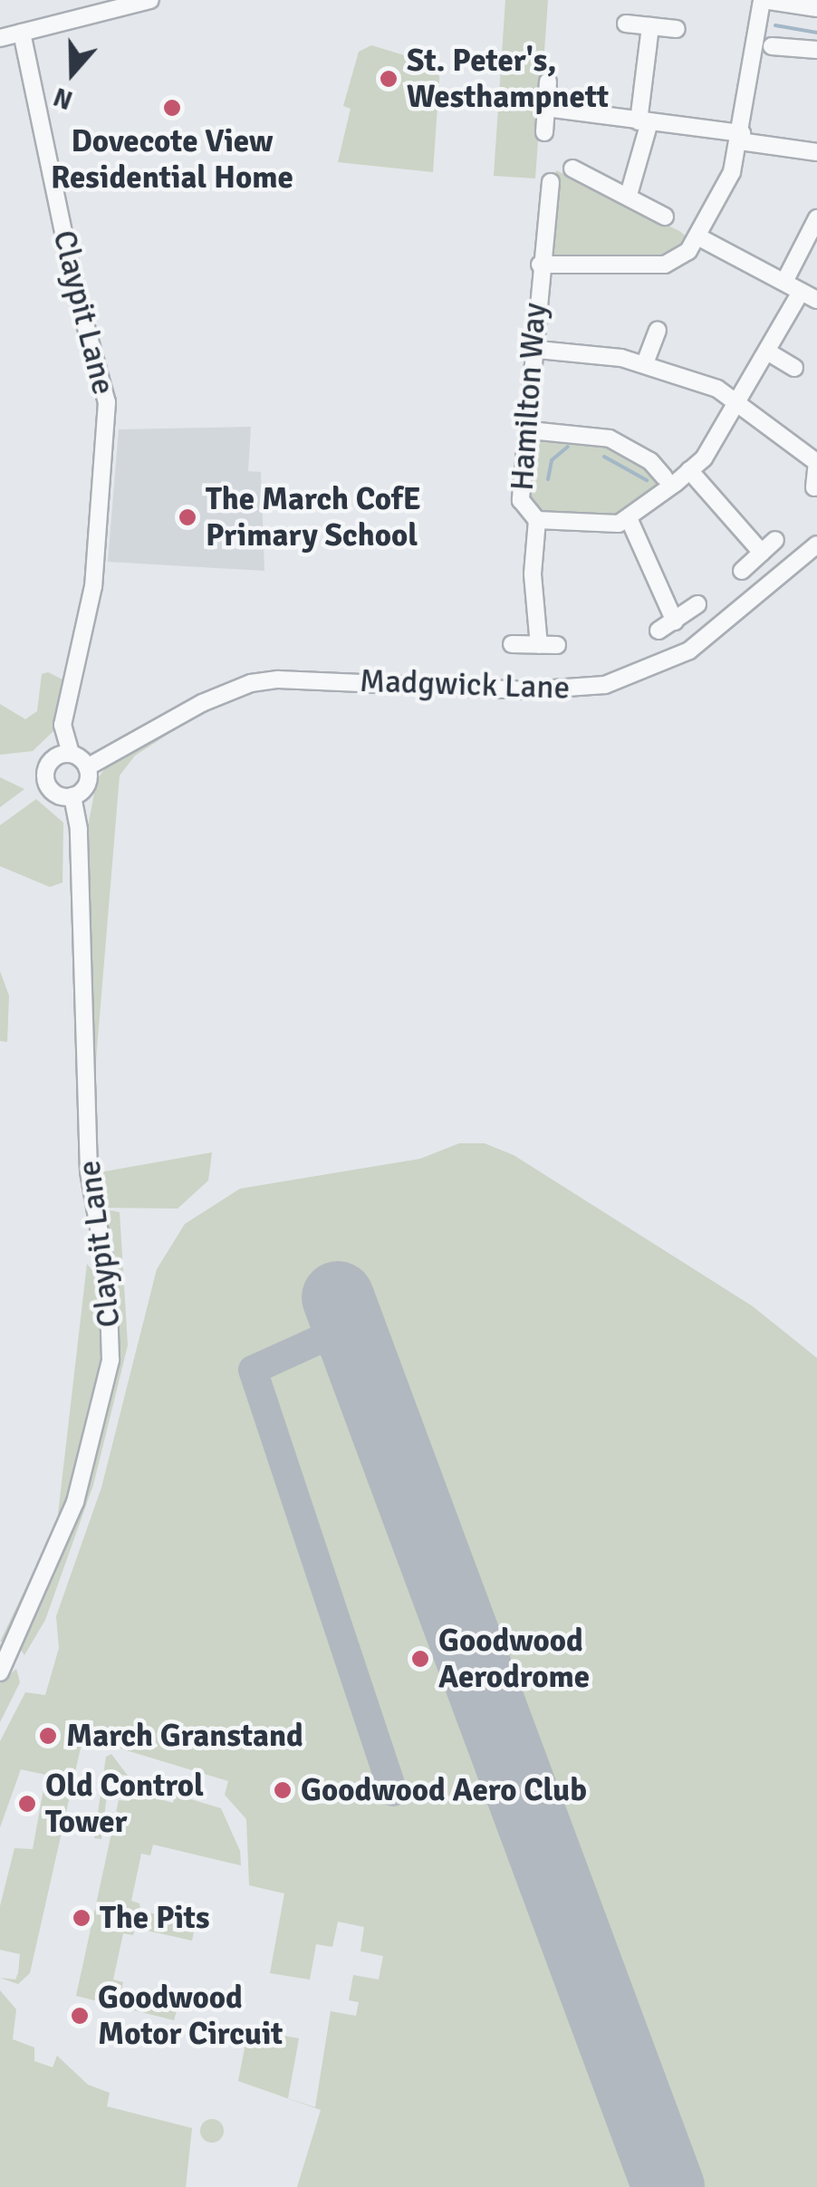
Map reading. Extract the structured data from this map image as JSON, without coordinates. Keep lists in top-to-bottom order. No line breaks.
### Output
{"streets":{"street":["Claypit Lane","Hamilton Way","Madgwick Lane"]},"crossings":[["Claypit Lane","Madgwick Lane"]],"places":["St. Peter's, Westhampnett","Dovecote View Residential Home","The March CofE Primary School","Goodwood Aerodrome","March Granstand","Goodwood Aero Club","Old Control Tower","The Pits","Goodwood Motor Circuit"],"north":"bottom"}
